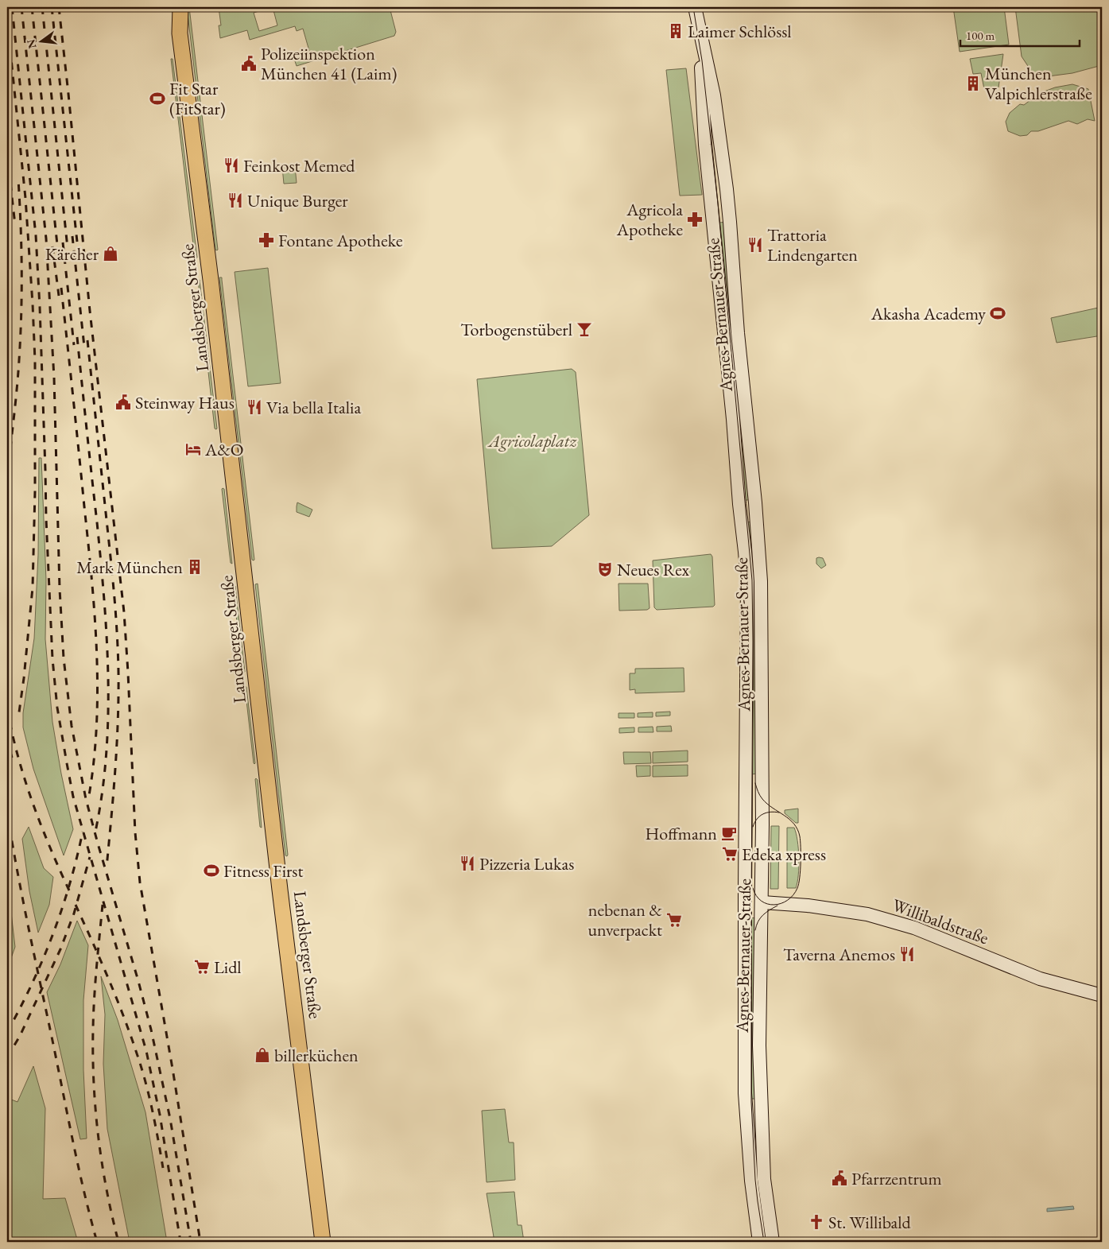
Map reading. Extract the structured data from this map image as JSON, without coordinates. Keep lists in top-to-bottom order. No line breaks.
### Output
{"streets":{"main road":["Landsberger Straße","Agnes-Bernauer-Straße","Willibaldstraße"]},"crossings":[["Agnes-Bernauer-Straße","Willibaldstraße"]],"parks":["Agricolaplatz"],"places":{"building":["Laimer Schlössl","München Valpichlerstraße","Mark München"],"public building":["Polizeiinspektion München 41 (Laim)","Steinway Haus","Pfarrzentrum"],"sports":["Fit Star (FitStar)","Akasha Academy","Fitness First"],"restaurant":["Feinkost Memed","Unique Burger","Trattoria Lindengarten","Via bella Italia","Pizzeria Lukas","Taverna Anemos"],"pharmacy":["Agricola Apotheke","Fontane Apotheke"],"shop":["Kärcher","billerküchen"],"bar":["Torbogenstüberl"],"hotel":["A&O"],"theatre":["Neues Rex"],"cafe":["Hoffmann"],"supermarket":["Edeka xpress","nebenan & unverpackt","Lidl"],"church":["St. Willibald"]},"scale_bar":"100 m","north":"left"}
